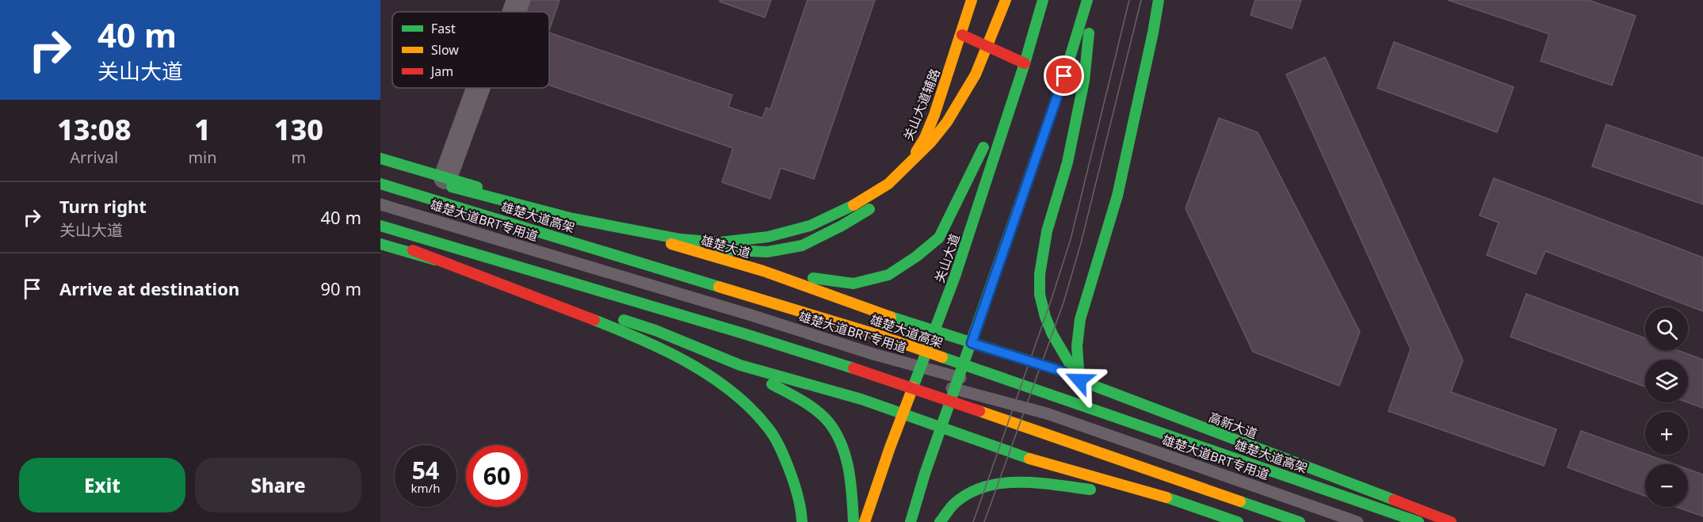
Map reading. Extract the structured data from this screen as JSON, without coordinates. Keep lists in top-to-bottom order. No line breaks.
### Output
{"streets":{"main road":["关山大道辅路","雄楚大道高架","雄楚大道","关山大道","高新大道"],"lane":["雄楚大道BRT专用道"]},"crossings":[["关山大道辅路","雄楚大道"],["雄楚大道BRT专用道","关山大道"],["雄楚大道","关山大道"],["雄楚大道","高新大道"]],"legend":["Fast","Slow","Jam"],"page":{"turn":["40 m","关山大道"],"eta":["13:08","Arrival","1","min","130","m"],"list":[{"name":"Turn right","note":"关山大道","value":"40 m"},{"name":"Arrive at destination","value":"90 m"}],"map_buttons":["+","−"],"speed":"54 km/h","limit":"60","buttons":["Exit","Share"]}}
